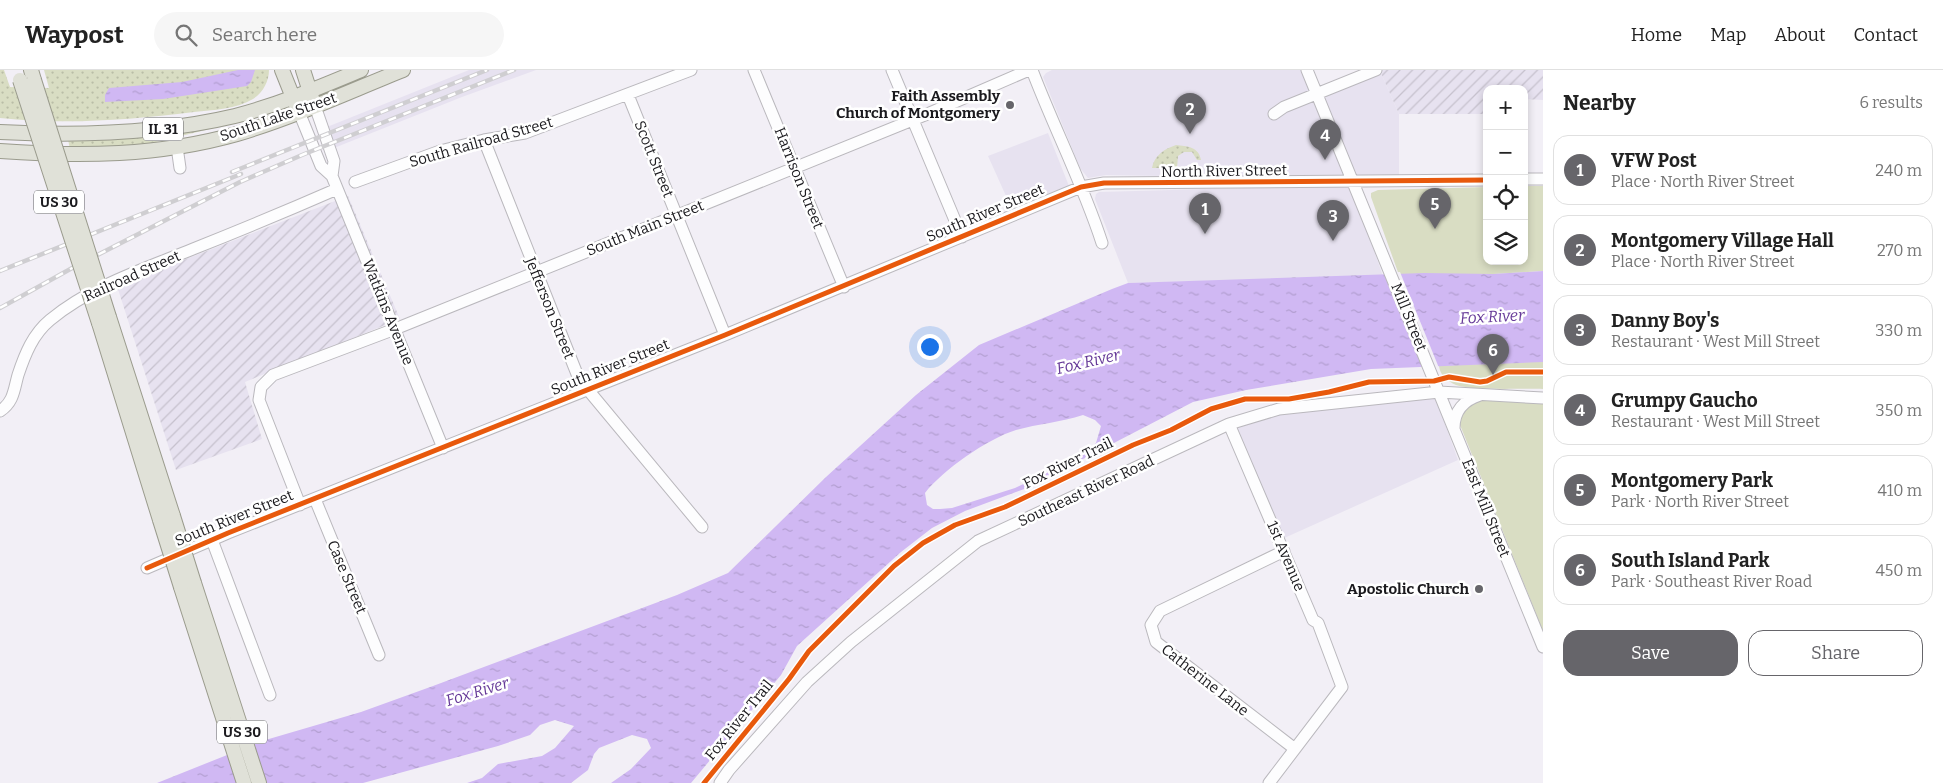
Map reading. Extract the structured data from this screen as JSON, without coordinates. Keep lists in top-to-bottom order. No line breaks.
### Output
{"streets":{"main road":["South Lake Street","IL 31","US 30"],"street":["South Railroad Street","Scott Street","North River Street","Harrison Street","South River Street","South Main Street","Railroad Street","Jefferson Street","Watkins Avenue","Mill Street","Southeast River Road","East Mill Street","1st Avenue","Case Street","Catherine Lane"],"cycle path":["Fox River Trail"]},"crossings":[["South Lake Street","Watkins Avenue"],["South Railroad Street","Scott Street"],["South Railroad Street","Jefferson Street"],["Scott Street","South River Street"],["Scott Street","South Main Street"],["North River Street","South River Street"],["North River Street","Mill Street"],["Harrison Street","South River Street"],["Harrison Street","South Main Street"],["South River Street","South Main Street"],["South River Street","Jefferson Street"],["South River Street","Watkins Avenue"],["South River Street","Case Street"],["South Main Street","Jefferson Street"],["South Main Street","Watkins Avenue"],["Railroad Street","Watkins Avenue"],["Mill Street","East Mill Street"],["Southeast River Road","East Mill Street"],["Southeast River Road","1st Avenue"],["1st Avenue","Catherine Lane"]],"water":["Fox River"],"places":["Faith Assembly Church of Montgomery","Apostolic Church"],"page":{"header":"Waypost","search":"Search here","nav":["Home","Map","About","Contact"],"heading":["Nearby","6 results"],"map_buttons":["+","−"],"pins":["2","4","5","1","3","6"],"list":[{"mark":"1","name":"VFW Post","note":"Place · North River Street","value":"240 m"},{"mark":"2","name":"Montgomery Village Hall","note":"Place · North River Street","value":"270 m"},{"mark":"3","name":"Danny Boy's","note":"Restaurant · West Mill Street","value":"330 m"},{"mark":"4","name":"Grumpy Gaucho","note":"Restaurant · West Mill Street","value":"350 m"},{"mark":"5","name":"Montgomery Park","note":"Park · North River Street","value":"410 m"},{"mark":"6","name":"South Island Park","note":"Park · Southeast River Road","value":"450 m"}],"buttons":["Save","Share"]}}
